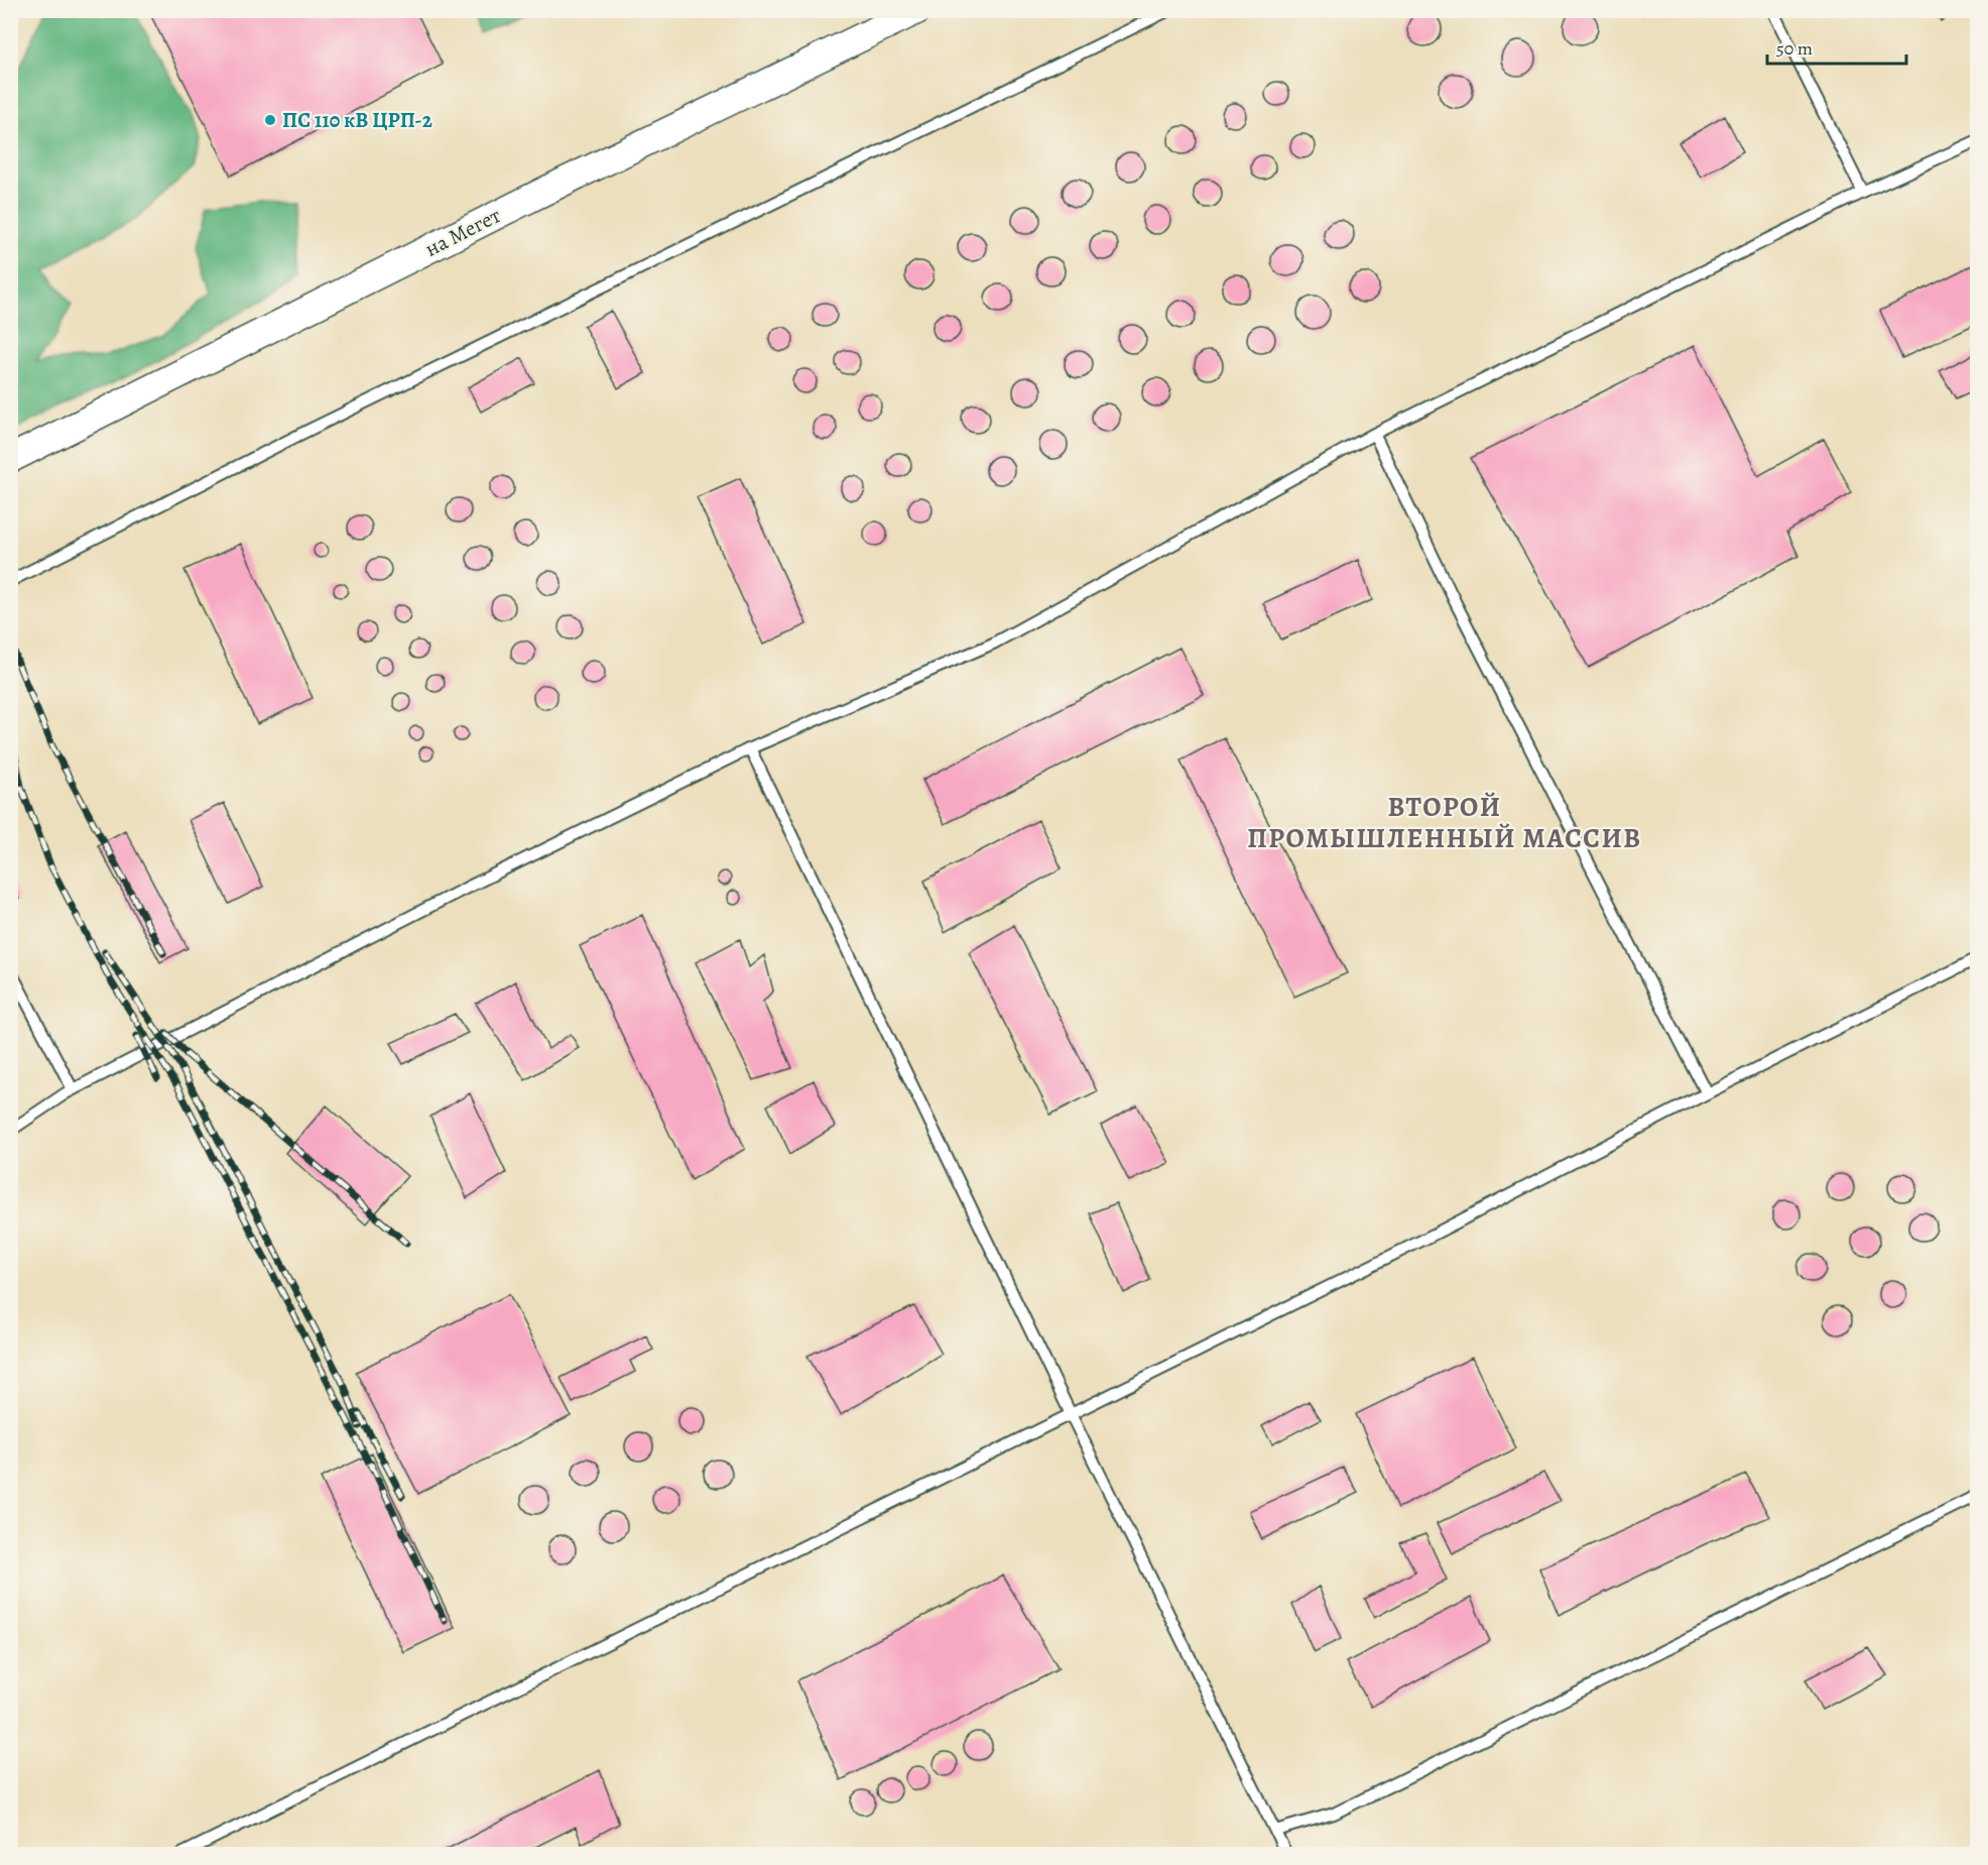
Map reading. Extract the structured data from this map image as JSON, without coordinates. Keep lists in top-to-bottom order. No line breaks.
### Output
{"streets":{"street":["на Мегет"]},"districts":["ВТОРОЙ ПРОМЫШЛЕННЫЙ МАССИВ"],"places":["ПС 110 кВ ЦРП-2"],"scale_bar":"50 m"}
